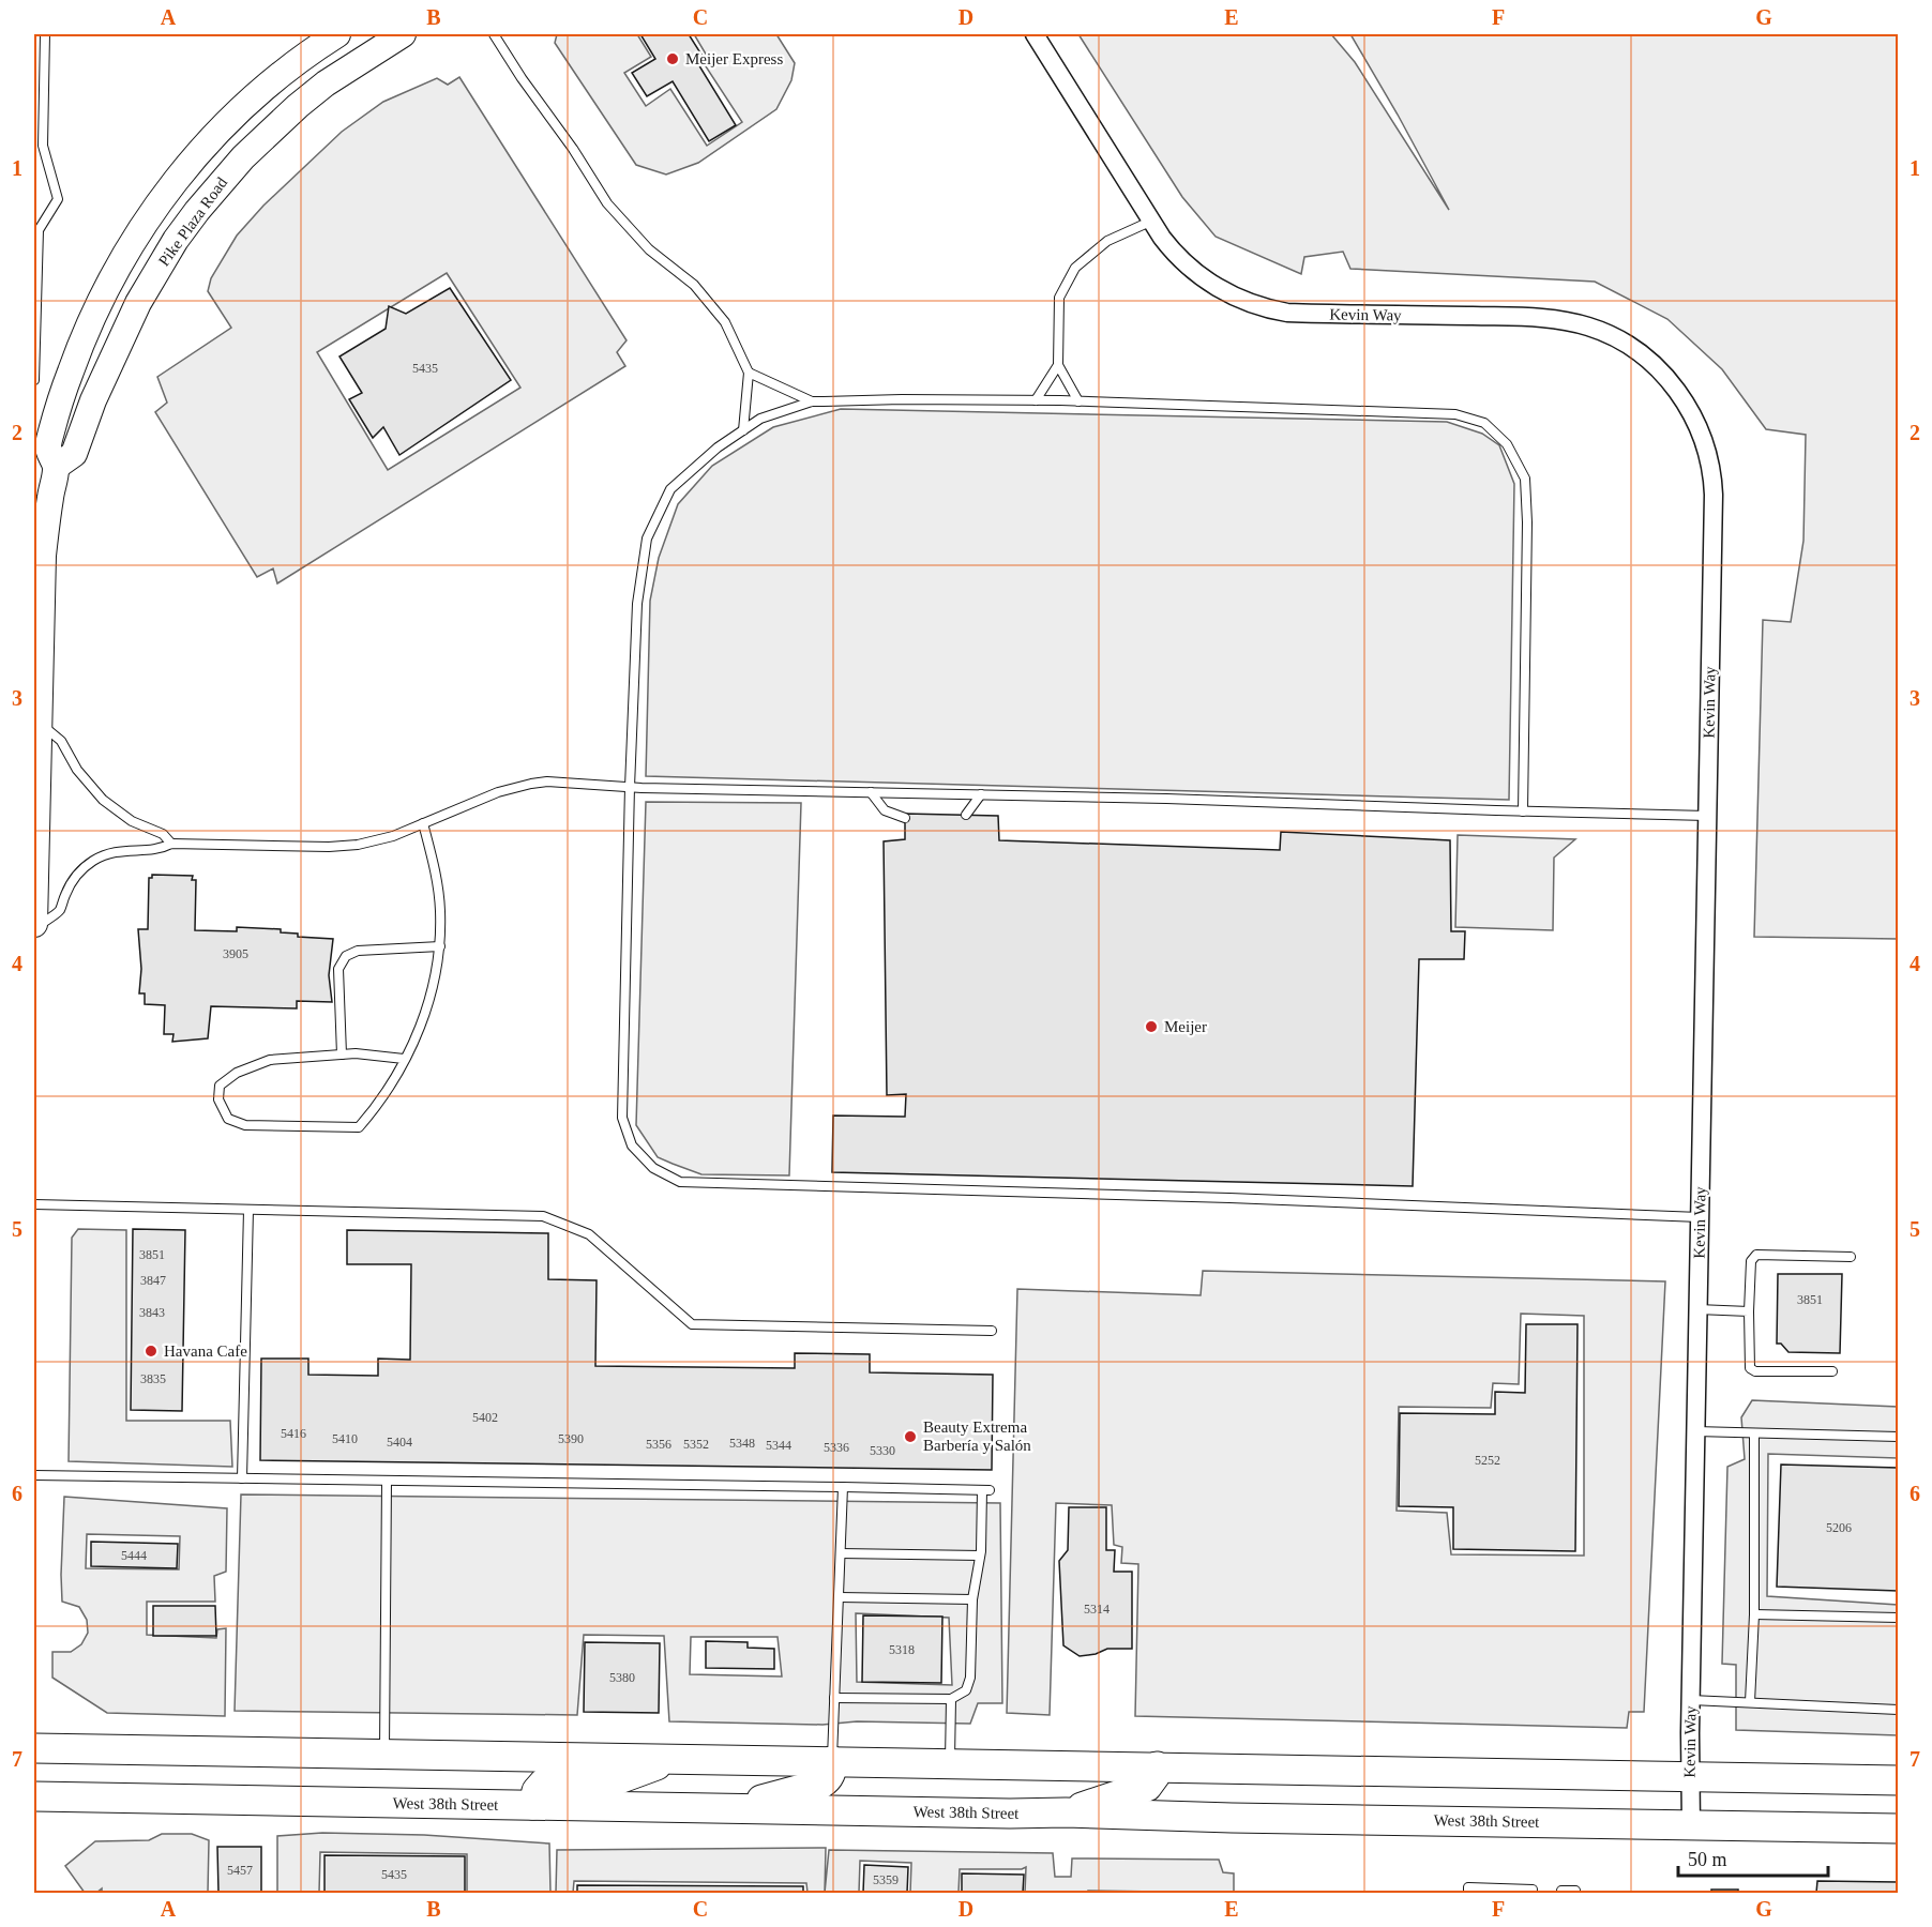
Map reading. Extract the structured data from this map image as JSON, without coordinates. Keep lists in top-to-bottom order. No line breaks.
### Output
{"streets":{"main road":["Pike Plaza Road","West 38th Street"],"street":["Kevin Way"]},"crossings":[["Kevin Way","West 38th Street"]],"places":["Meijer Express","Meijer","Havana Cafe","Beauty Extrema Barbería y Salón"],"house_numbers":["5435","3905","3851","3847","3851","3843","3835","5402","5416","5410","5390","5404","5348","5356","5352","5344","5336","5330","5252","5206","5444","5314","5318","5380","5457","5435","5359"],"scale_bar":"50 m","grid":{"columns":["A","B","C","D","E","F","G"],"rows":["1","2","3","4","5","6","7"]}}
